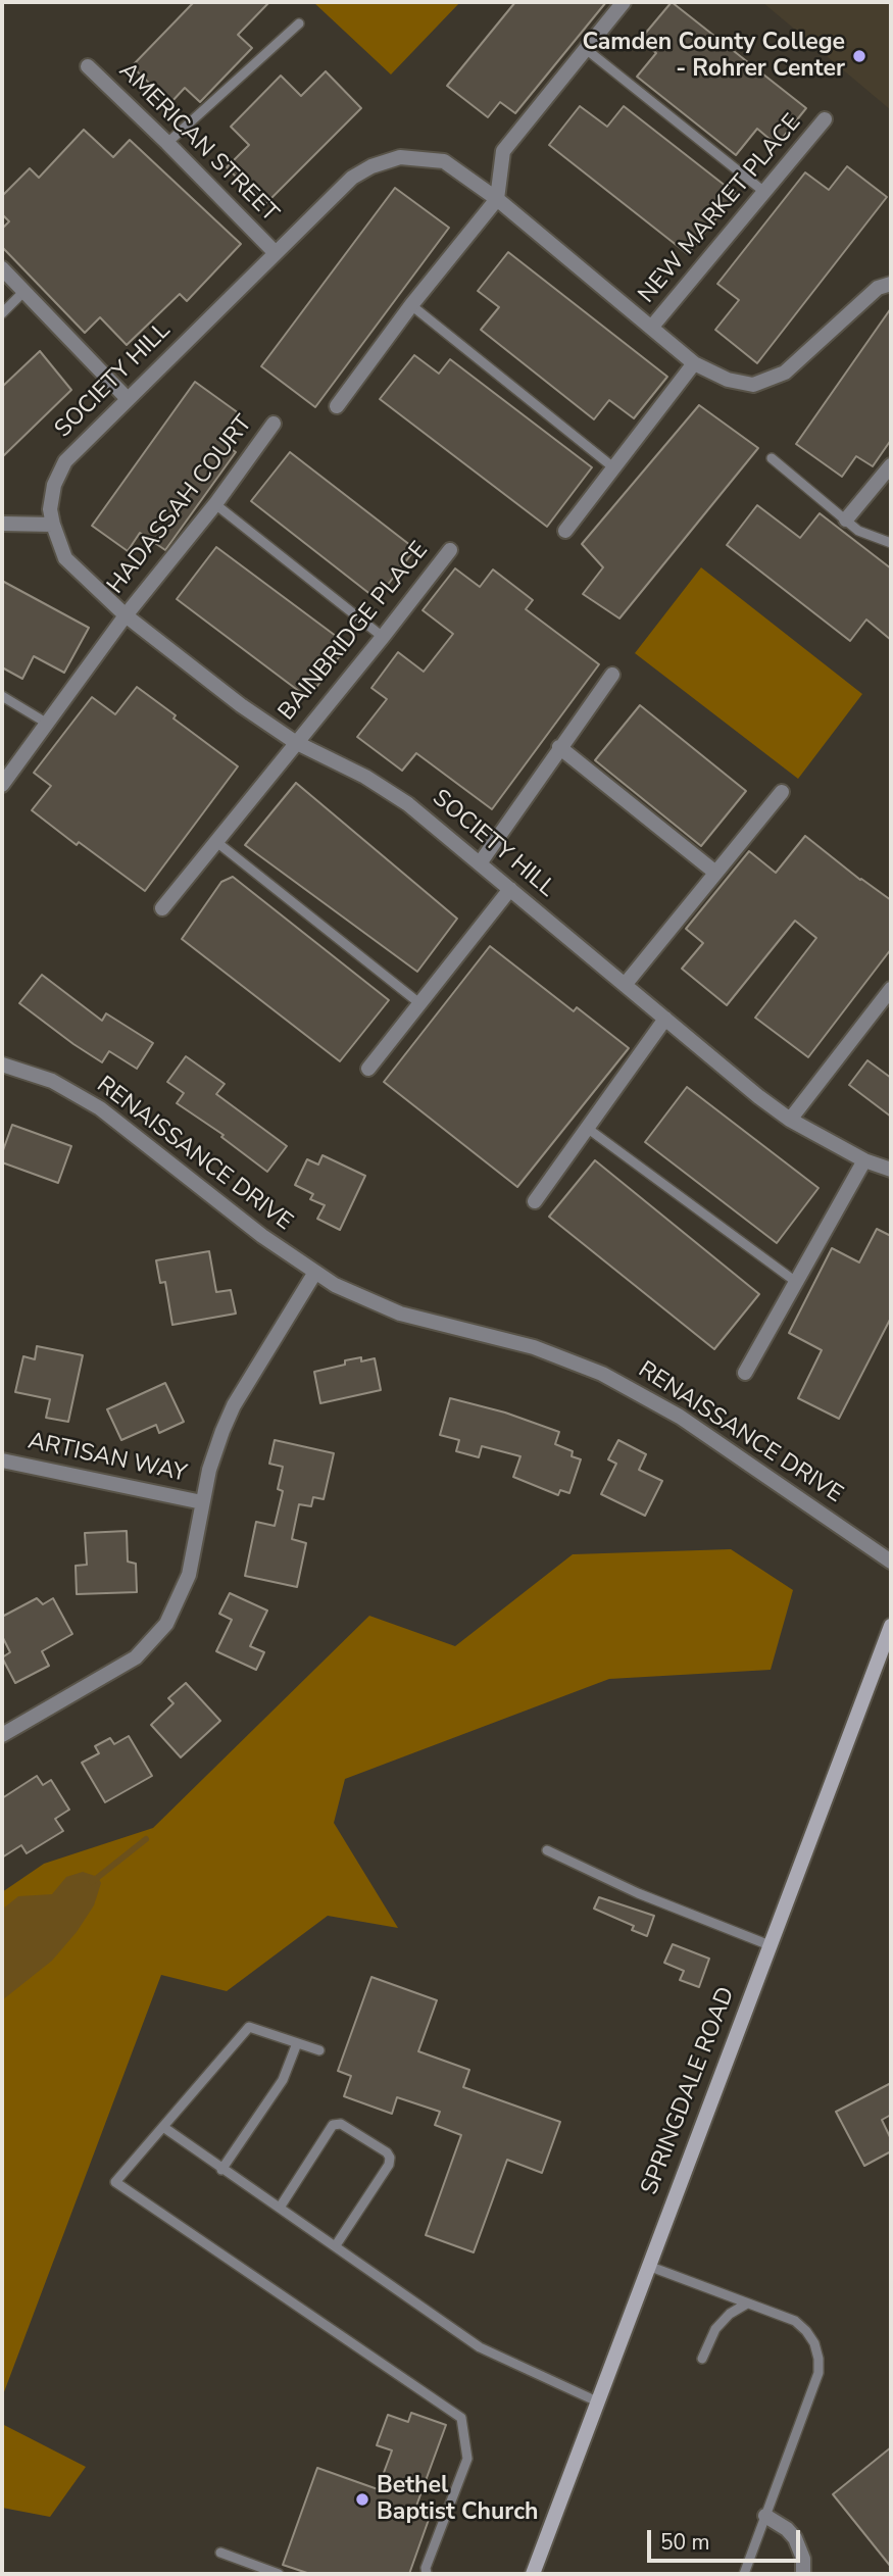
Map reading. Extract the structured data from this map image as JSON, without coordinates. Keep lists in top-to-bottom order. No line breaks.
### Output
{"streets":{"main road":["SPRINGDALE ROAD"],"street":["AMERICAN STREET","NEW MARKET PLACE","SOCIETY HILL","HADASSAH COURT","BAINBRIDGE PLACE","RENAISSANCE DRIVE","ARTISAN WAY"]},"crossings":[["AMERICAN STREET","SOCIETY HILL"],["NEW MARKET PLACE","SOCIETY HILL"],["SOCIETY HILL","HADASSAH COURT"],["SOCIETY HILL","BAINBRIDGE PLACE"]],"places":["Camden County College - Rohrer Center","Bethel Baptist Church"],"scale_bar":"50 m"}
